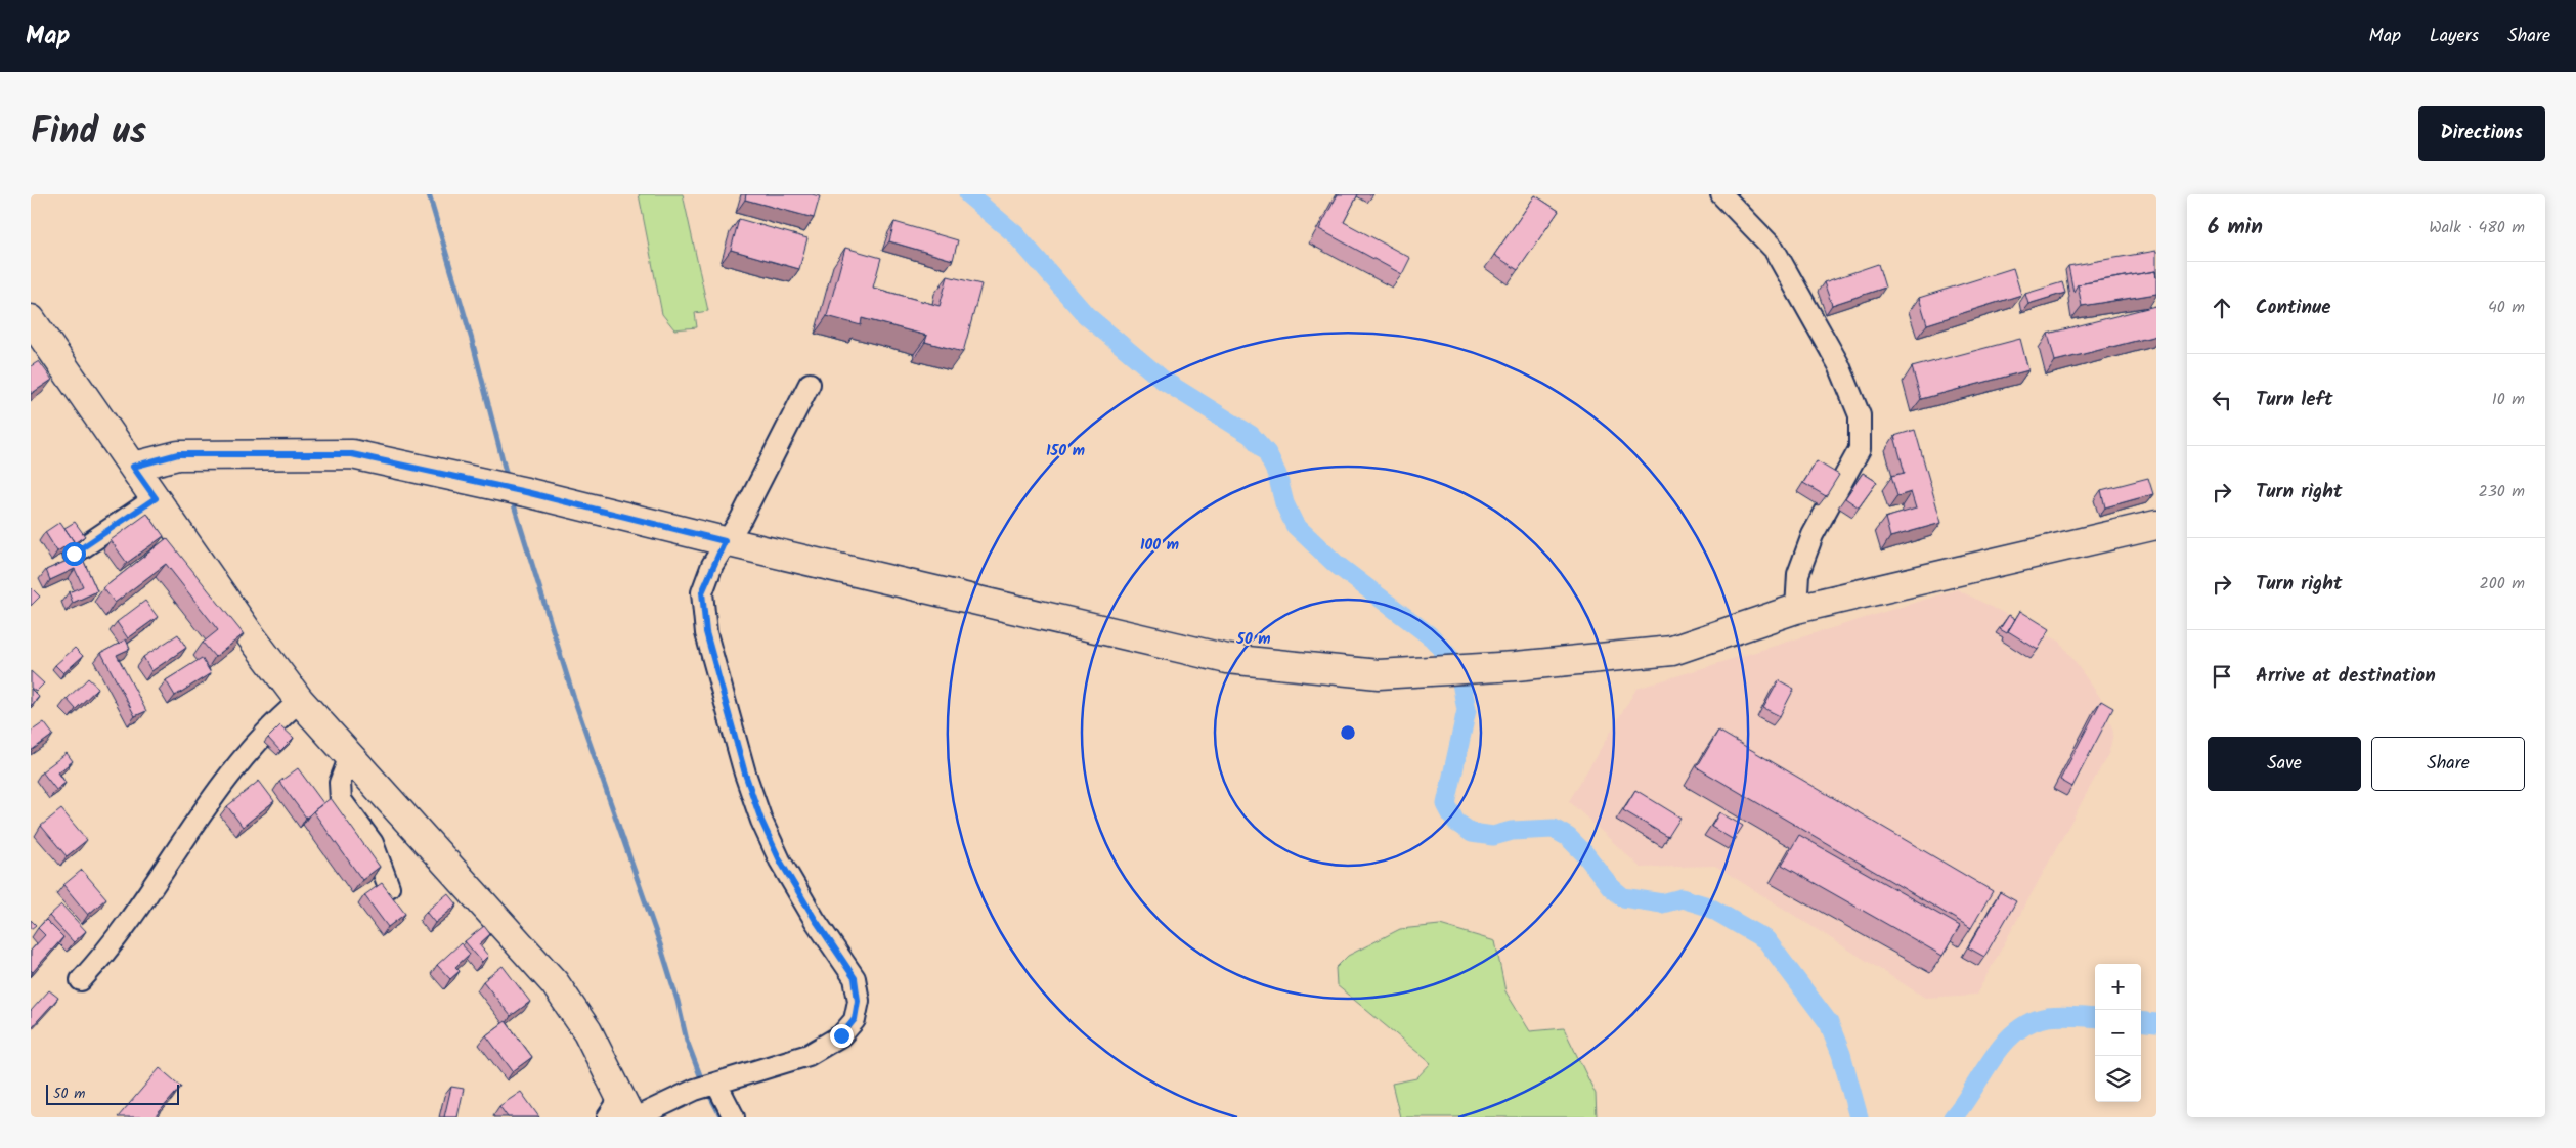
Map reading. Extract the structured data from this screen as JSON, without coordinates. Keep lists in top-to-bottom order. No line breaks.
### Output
{"scale_bar":"50 m","page":{"header":"Map","nav":["Map","Layers","Share"],"title":"Find us","buttons":["Directions",["Save","Share"]],"heading":["6 min","Walk · 480 m"],"list":[["Continue","40 m"],["Turn left","10 m"],["Turn right","230 m"],["Turn right","200 m"],"Arrive at destination"],"map_buttons":["+","−"],"scale":"50 m"},"rings":["150 m","100 m","50 m"]}
